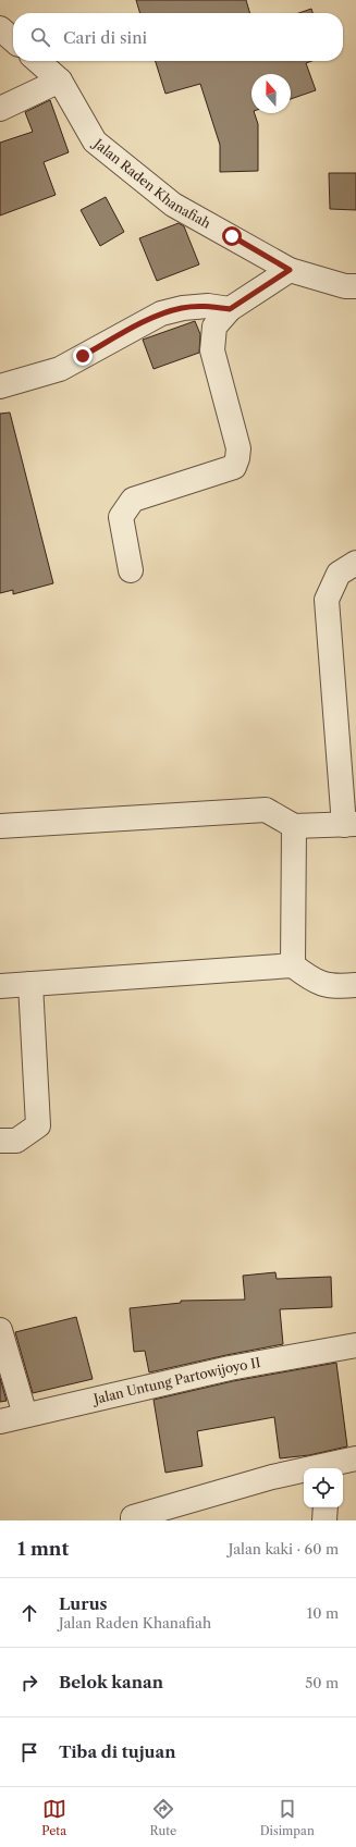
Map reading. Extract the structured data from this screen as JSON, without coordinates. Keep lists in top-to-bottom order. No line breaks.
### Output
{"streets":{"street":["Jalan Raden Khanafiah","Jalan Untung Partowijoyo II"]},"north":"top","page":{"search":"Cari di sini","heading":["1 mnt","Jalan kaki · 60 m"],"list":[["Lurus","Jalan Raden Khanafiah","10 m"],["Belok kanan","50 m"],"Tiba di tujuan"],"nav":["Peta","Rute","Disimpan"]}}
